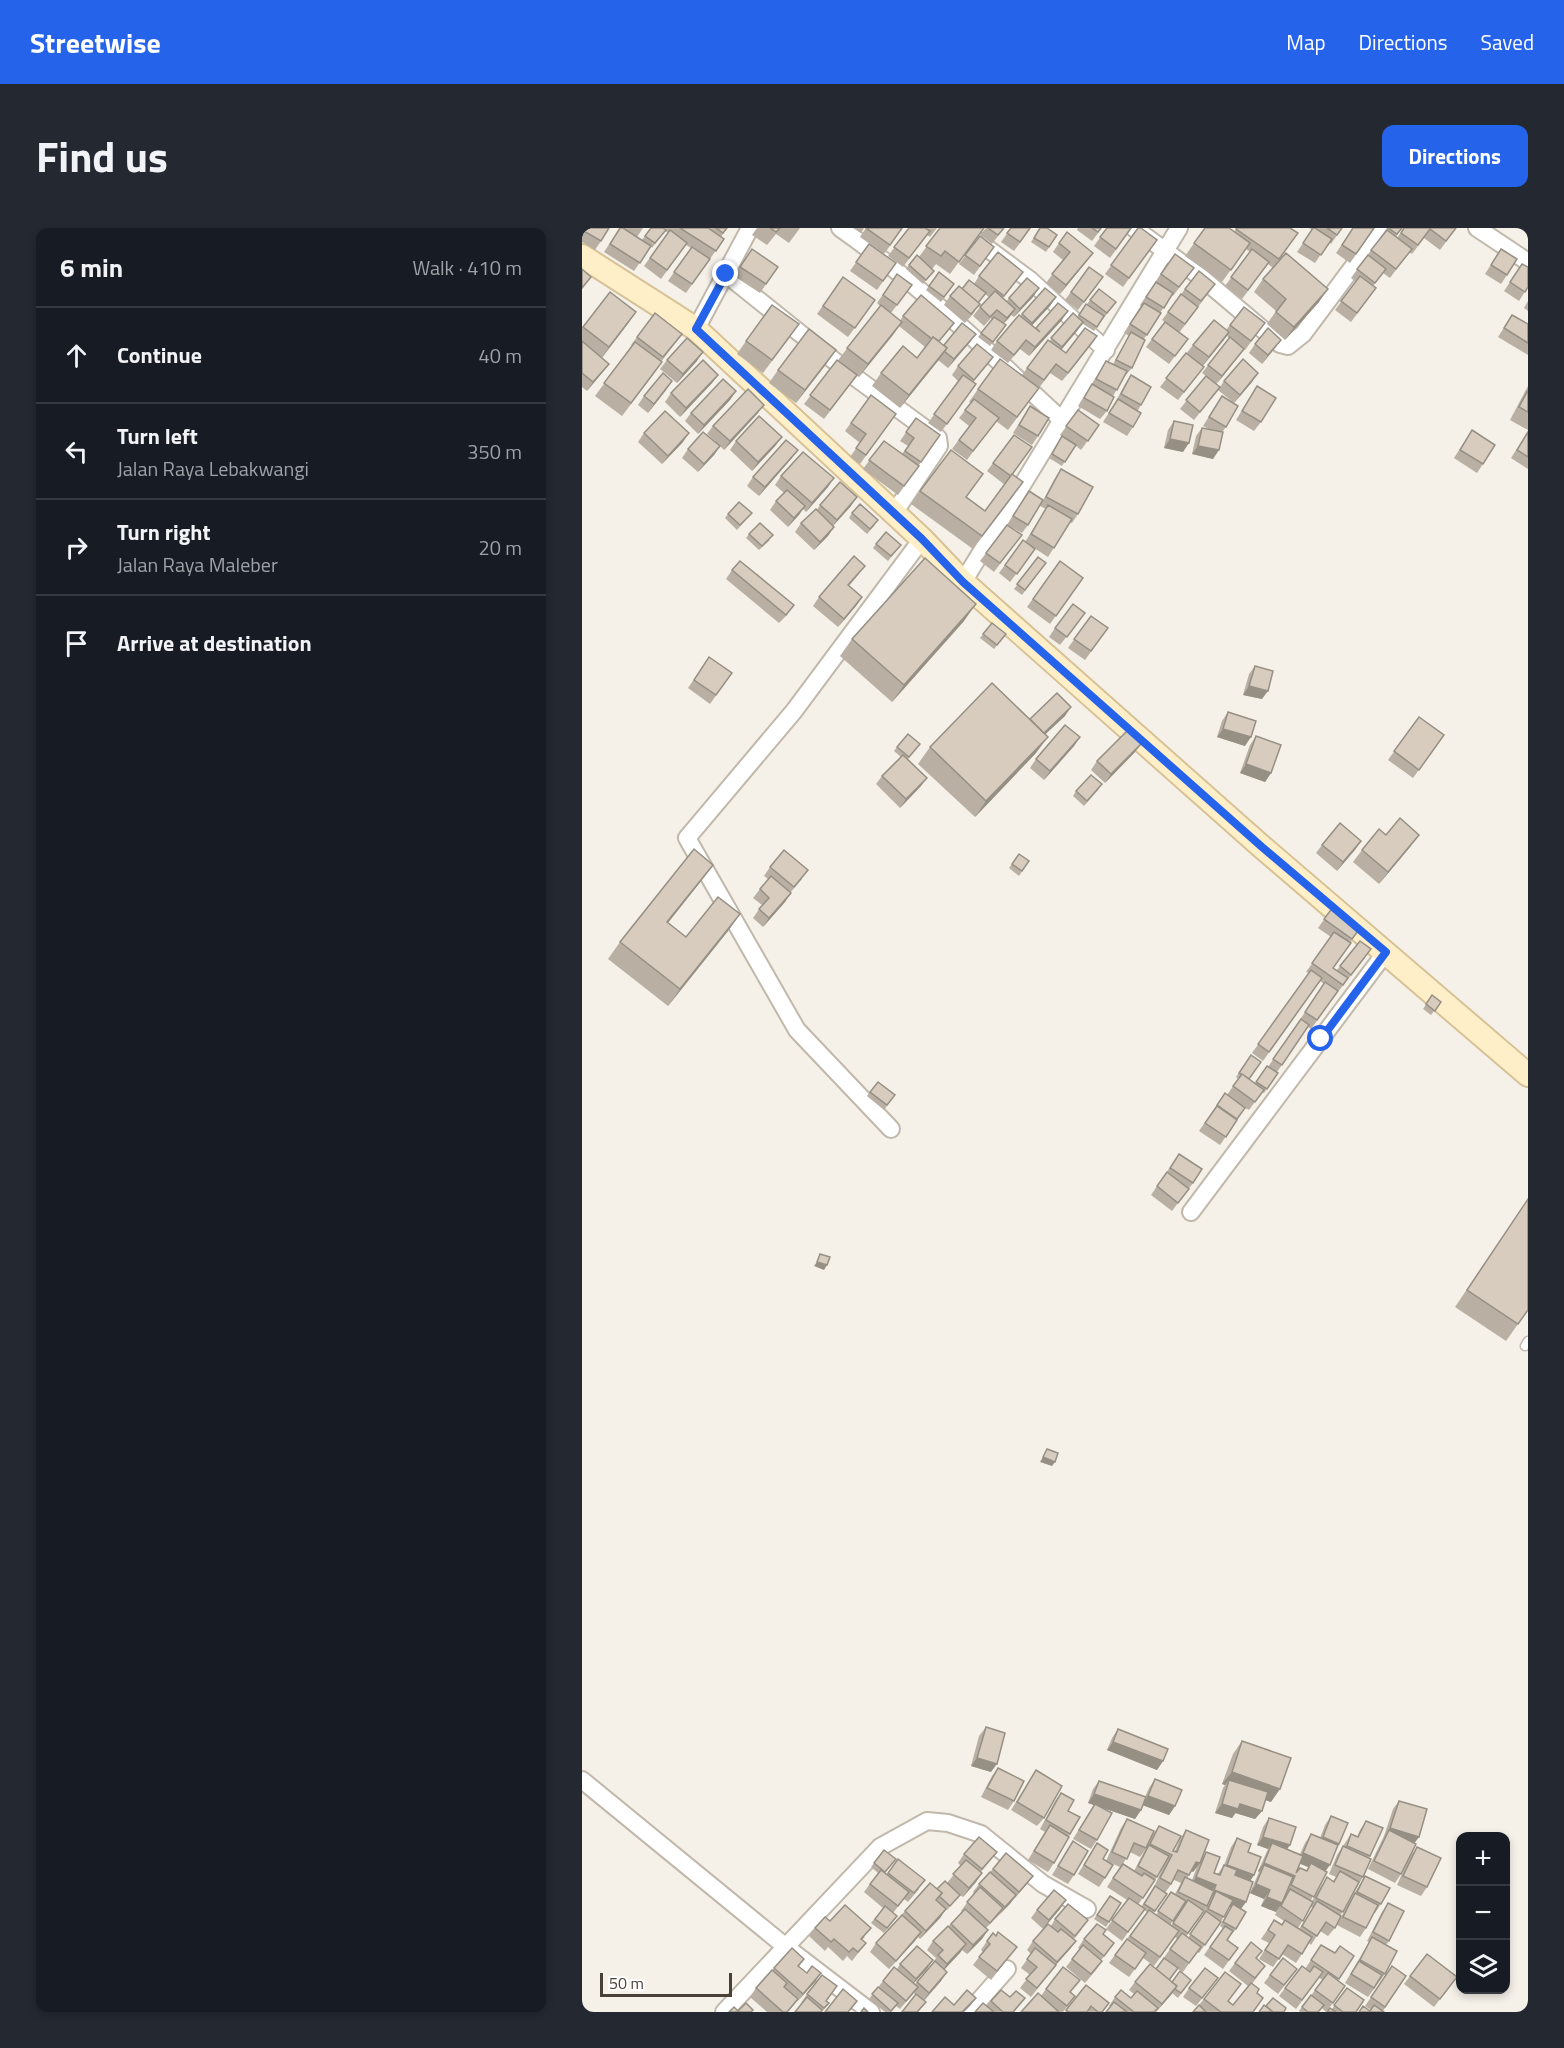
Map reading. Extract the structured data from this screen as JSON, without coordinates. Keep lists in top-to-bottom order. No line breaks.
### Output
{"scale_bar":"50 m","page":{"header":"Streetwise","nav":["Map","Directions","Saved"],"title":"Find us","buttons":"Directions","heading":["6 min","Walk · 410 m"],"list":[["Continue","40 m"],["Turn left","Jalan Raya Lebakwangi","350 m"],["Turn right","Jalan Raya Maleber","20 m"],"Arrive at destination"],"map_buttons":["+","−"],"scale":"50 m"}}
